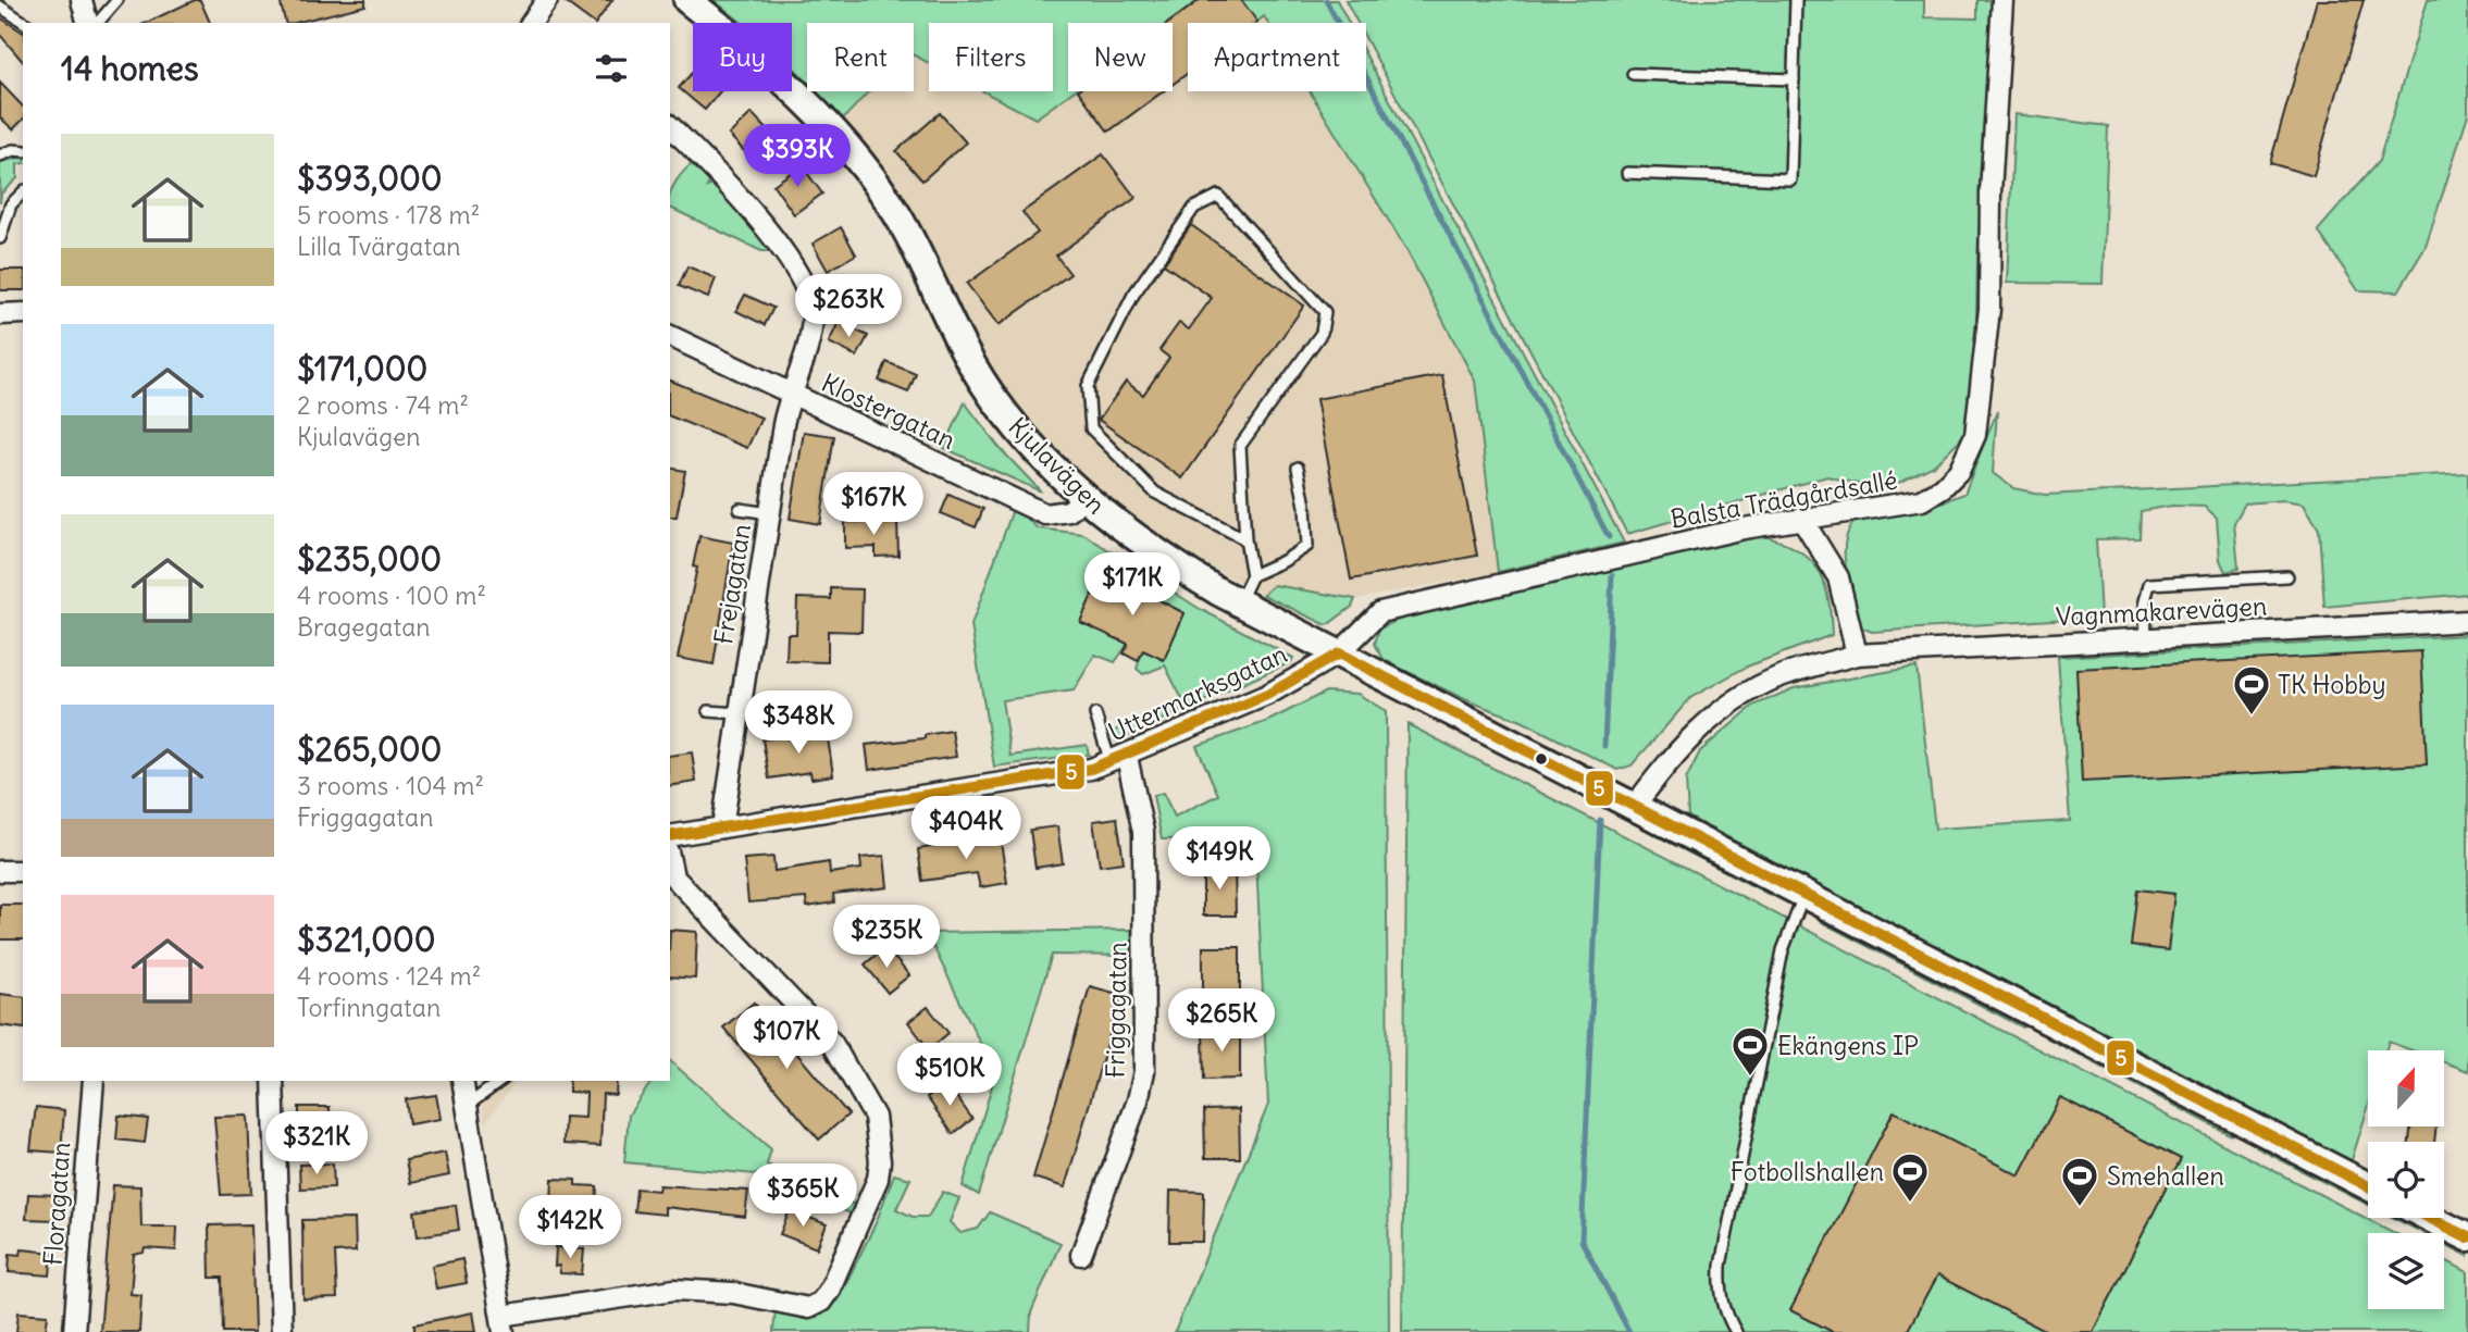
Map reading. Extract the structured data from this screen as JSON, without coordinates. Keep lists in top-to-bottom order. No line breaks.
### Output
{"streets":{"street":["Klostergatan","Kjulavägen","Balsta Trädgårdsallé","Frejagatan","Vagnmakarevägen","Uttermarksgatan","Friggagatan","Floragatan"]},"crossings":[["Klostergatan","Kjulavägen"],["Klostergatan","Frejagatan"],["Kjulavägen","Balsta Trädgårdsallé"],["Kjulavägen","Vagnmakarevägen"],["Kjulavägen","Uttermarksgatan"],["Balsta Trädgårdsallé","Uttermarksgatan"],["Frejagatan","Uttermarksgatan"],["Uttermarksgatan","Friggagatan"]],"places":{"sports":["TK Hobby","Ekängens IP","Fotbollshallen","Smehallen"]},"lines":["transit line 5"],"north":"top","page":{"chip":["Buy","Rent","Filters","New","Apartment"],"heading":"14 homes","list":[{"name":"$393,000","note":"5 rooms · 178 m² · Lilla Tvärgatan"},{"name":"$171,000","note":"2 rooms · 74 m² · Kjulavägen"},{"name":"$235,000","note":"4 rooms · 100 m² · Bragegatan"},{"name":"$265,000","note":"3 rooms · 104 m² · Friggagatan"},{"name":"$321,000","note":"4 rooms · 124 m² · Torfinngatan"}],"price":["$393K","$263K","$167K","$171K","$348K","$404K","$149K","$235K","$265K","$107K","$510K","$321K","$365K","$142K"]}}
